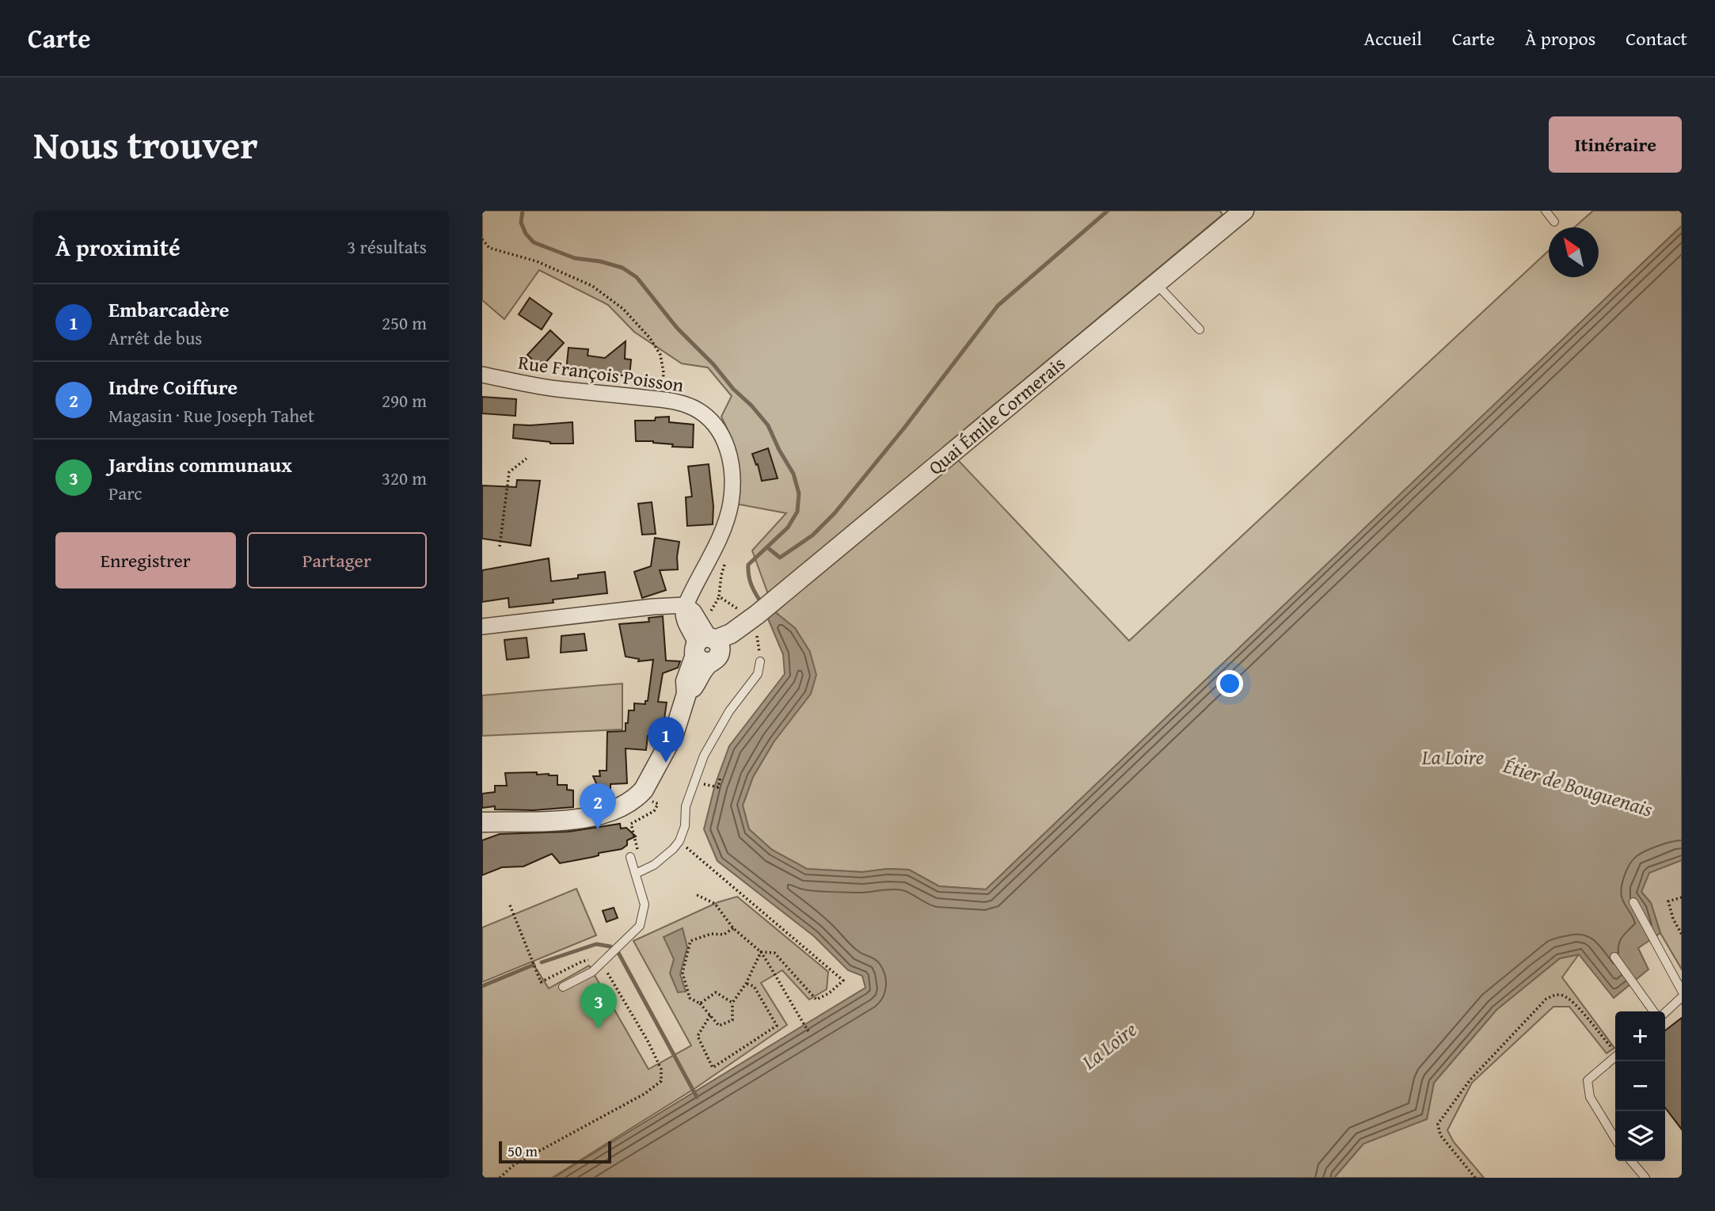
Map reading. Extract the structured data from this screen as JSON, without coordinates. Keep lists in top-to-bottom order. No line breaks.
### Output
{"streets":{"street":["Rue François Poisson","Quai Émile Cormerais"]},"water":["La Loire","Étier de Bouguenais"],"scale_bar":"50 m","north":"top left","page":{"header":"Carte","nav":["Accueil","Carte","À propos","Contact"],"title":"Nous trouver","buttons":["Itinéraire",["Enregistrer","Partager"]],"heading":["À proximité","3 résultats"],"list":[{"mark":"1","name":"Embarcadère","note":"Arrêt de bus","value":"250 m"},{"mark":"2","name":"Indre Coiffure","note":"Magasin · Rue Joseph Tahet","value":"290 m"},{"mark":"3","name":"Jardins communaux","note":"Parc","value":"320 m"}],"pins":["1","2","3"],"map_buttons":["+","−"],"scale":"50 m"}}
